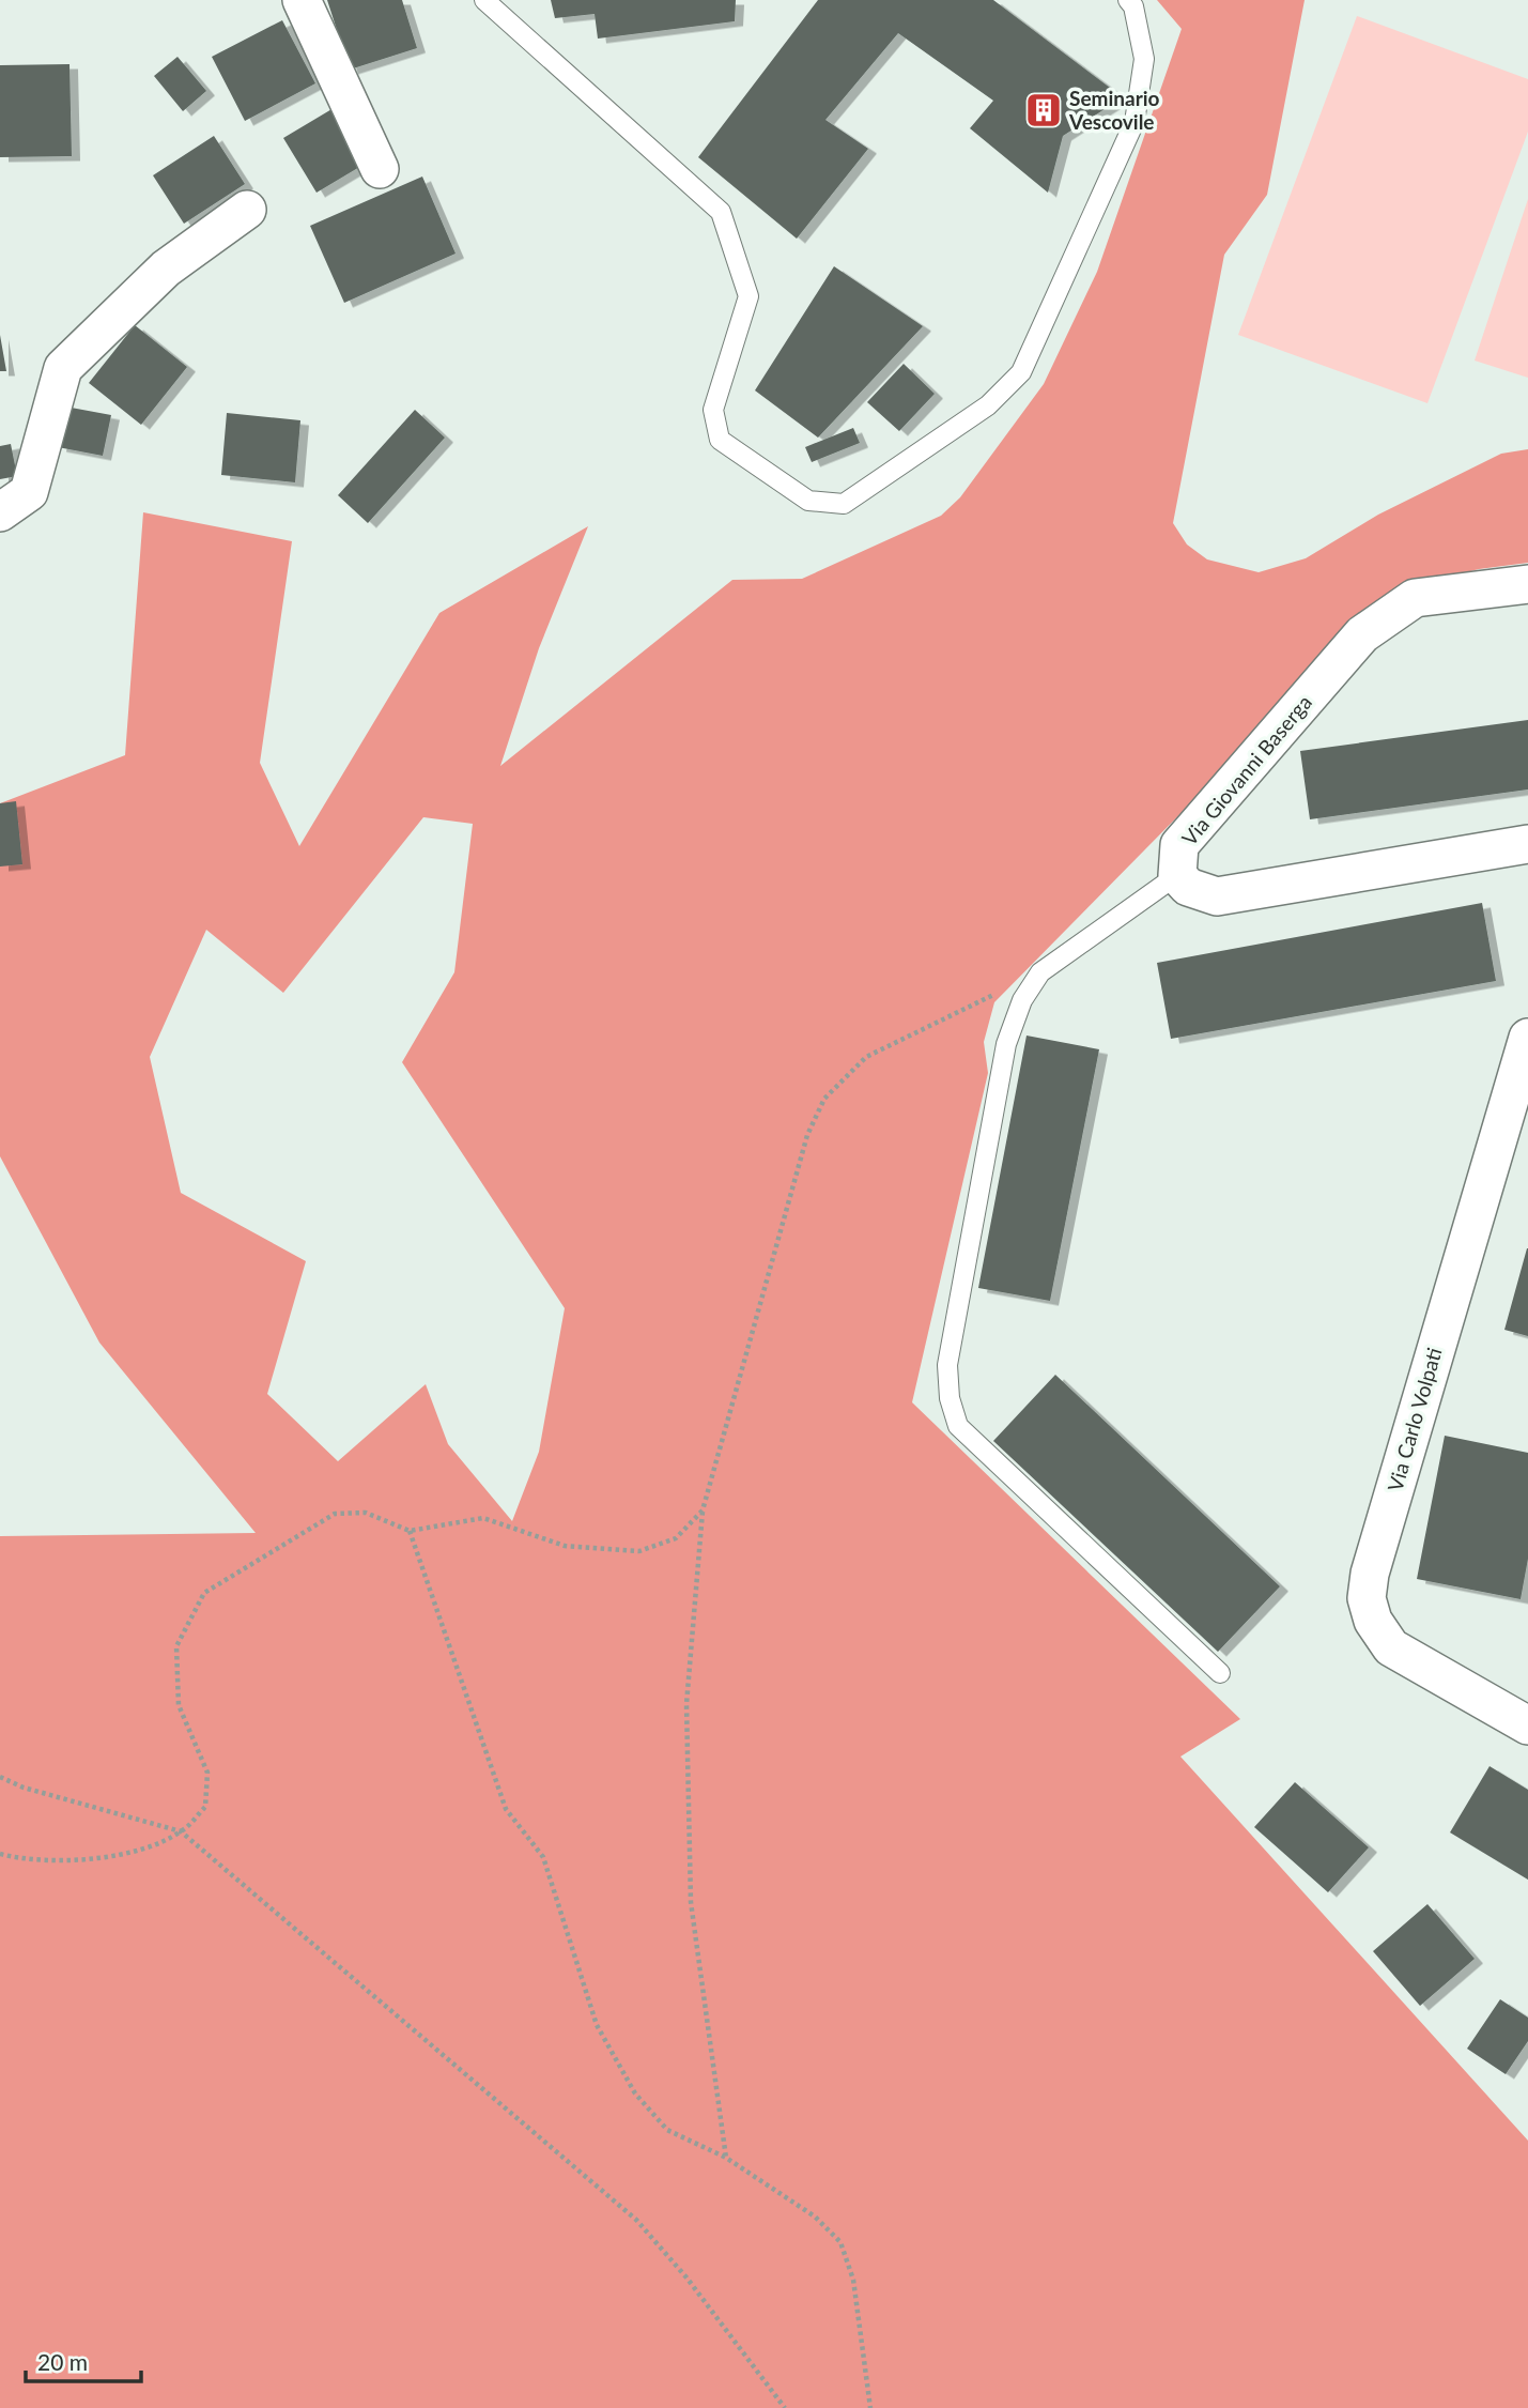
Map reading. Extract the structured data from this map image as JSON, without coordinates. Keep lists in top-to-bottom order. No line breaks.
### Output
{"streets":{"street":["Via Giovanni Baserga","Via Carlo Volpati"]},"places":{"building":["Seminario Vescovile"]},"scale_bar":"20 m"}
